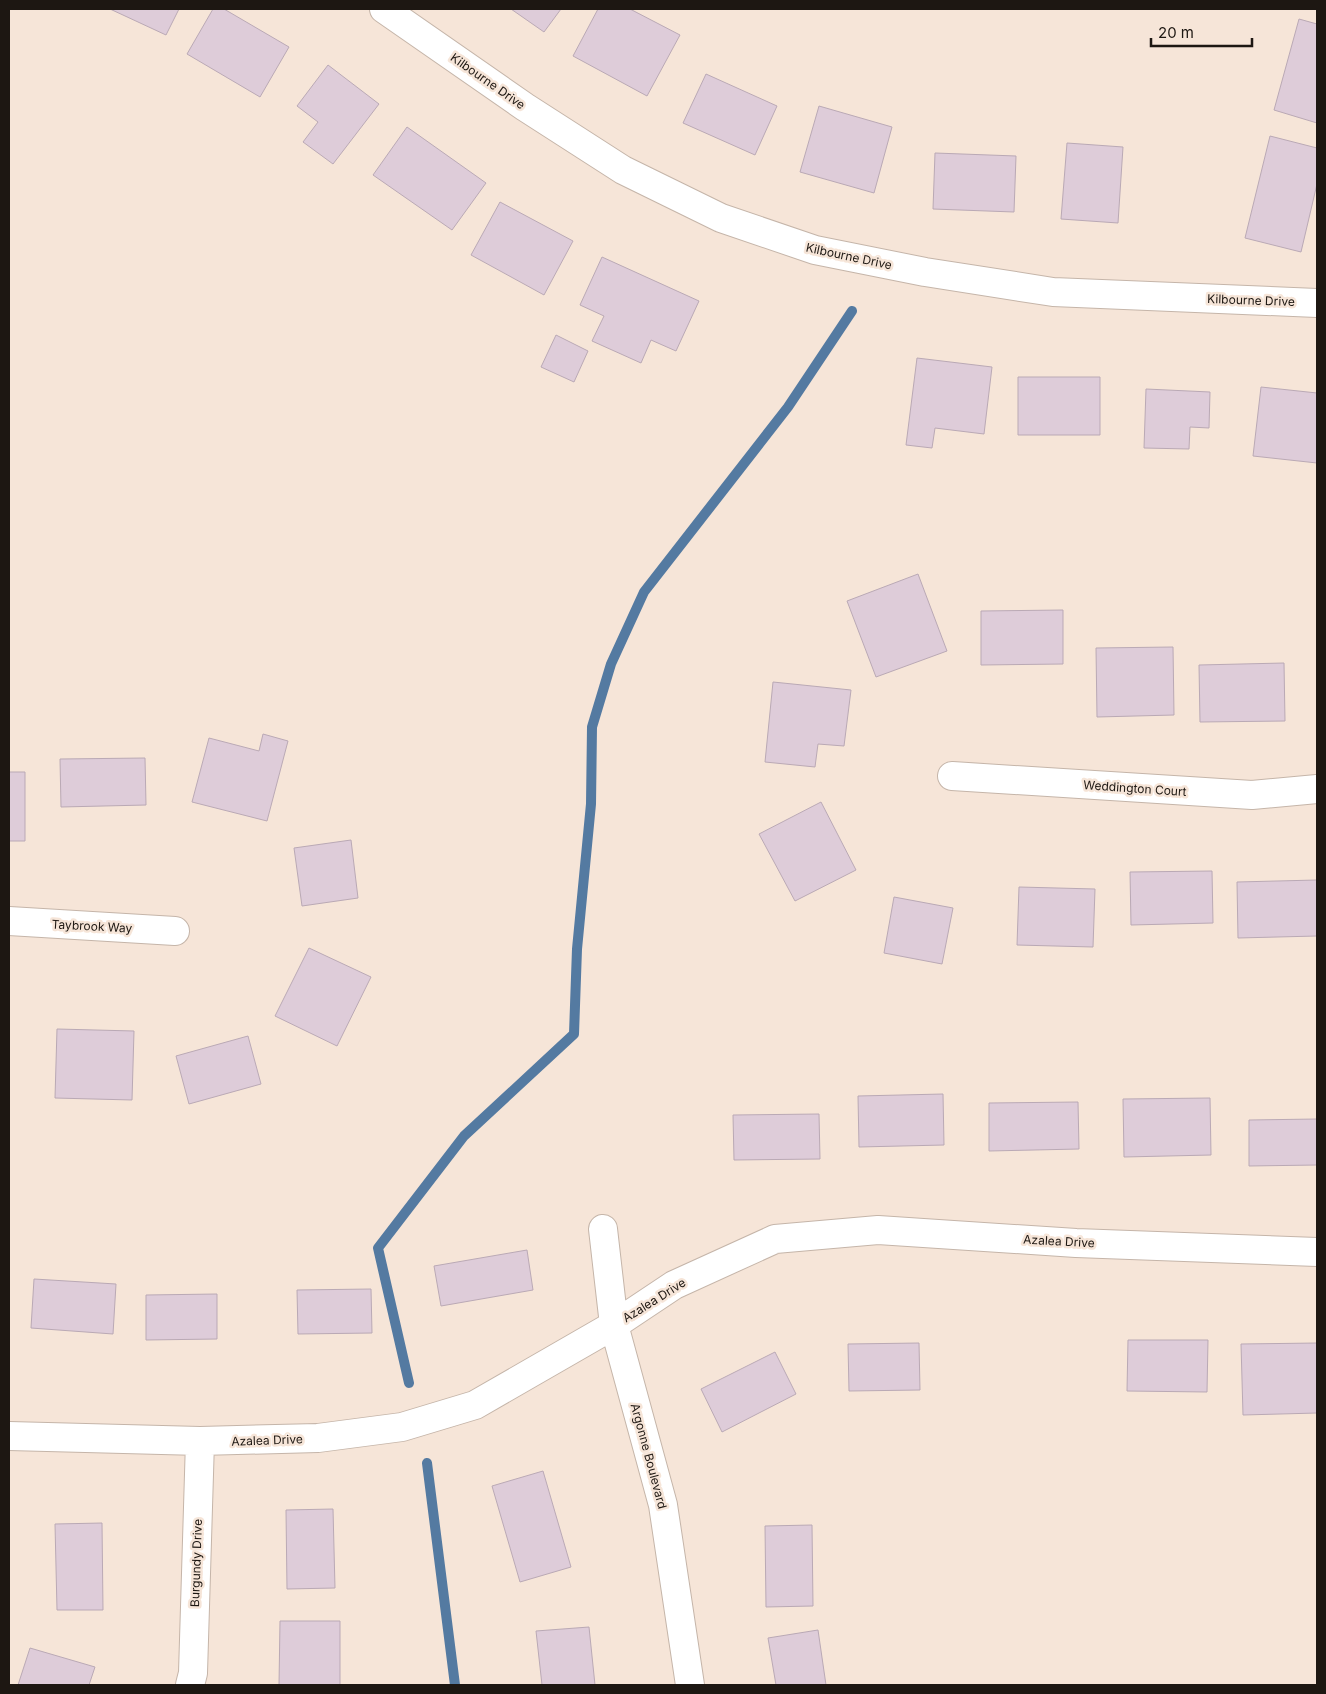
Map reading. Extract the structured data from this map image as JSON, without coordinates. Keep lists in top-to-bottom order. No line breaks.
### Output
{"streets":{"street":["Kilbourne Drive","Weddington Court","Taybrook Way","Azalea Drive","Argonne Boulevard","Burgundy Drive"]},"crossings":[["Azalea Drive","Argonne Boulevard"],["Azalea Drive","Burgundy Drive"]],"scale_bar":"20 m"}
